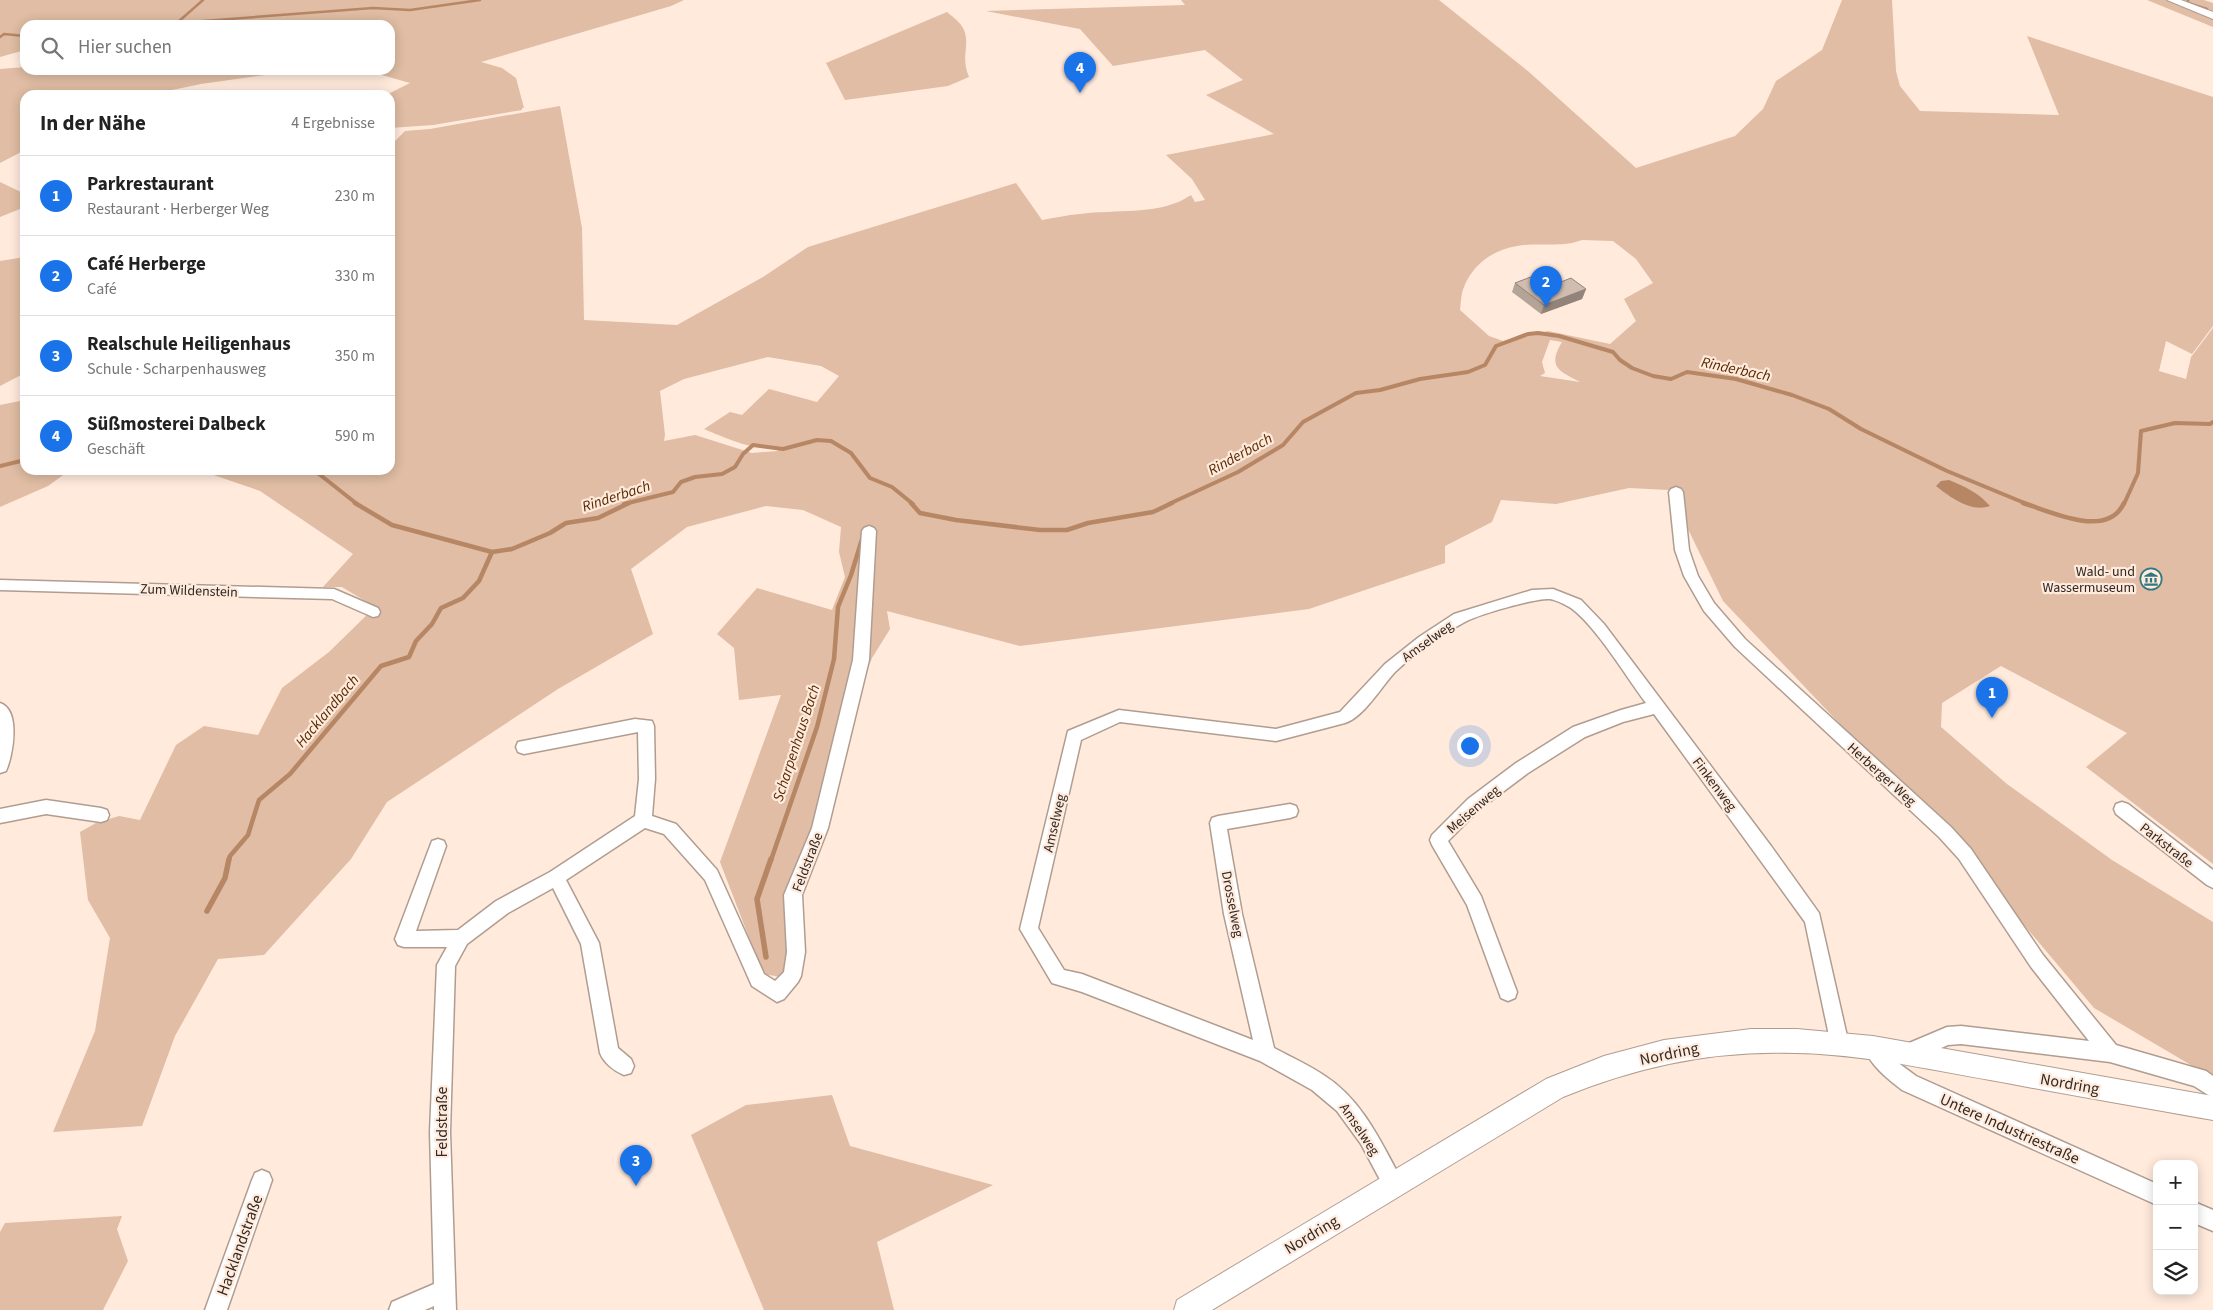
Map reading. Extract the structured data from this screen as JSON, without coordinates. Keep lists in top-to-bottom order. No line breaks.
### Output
{"streets":{"street":["Zum Wildenstein","Amselweg","Herberger Weg","Finkenweg","Meisenweg","Parkstraße","Feldstraße","Drosselweg","Nordring","Untere Industriestraße","Hacklandstraße"]},"crossings":[["Amselweg","Finkenweg"],["Amselweg","Drosselweg"],["Amselweg","Nordring"],["Finkenweg","Meisenweg"],["Finkenweg","Nordring"],["Nordring","Untere Industriestraße"]],"water":["Rinderbach","Hacklandbach","Scharpenhaus Bach"],"places":{"museum":["Wald- und Wassermuseum"]},"page":{"search":"Hier suchen","pins":["4","2","1","3"],"heading":["In der Nähe","4 Ergebnisse"],"list":[{"mark":"1","name":"Parkrestaurant","note":"Restaurant · Herberger Weg","value":"230 m"},{"mark":"2","name":"Café Herberge","note":"Café","value":"330 m"},{"mark":"3","name":"Realschule Heiligenhaus","note":"Schule · Scharpenhausweg","value":"350 m"},{"mark":"4","name":"Süßmosterei Dalbeck","note":"Geschäft","value":"590 m"}],"map_buttons":["+","−"]}}
